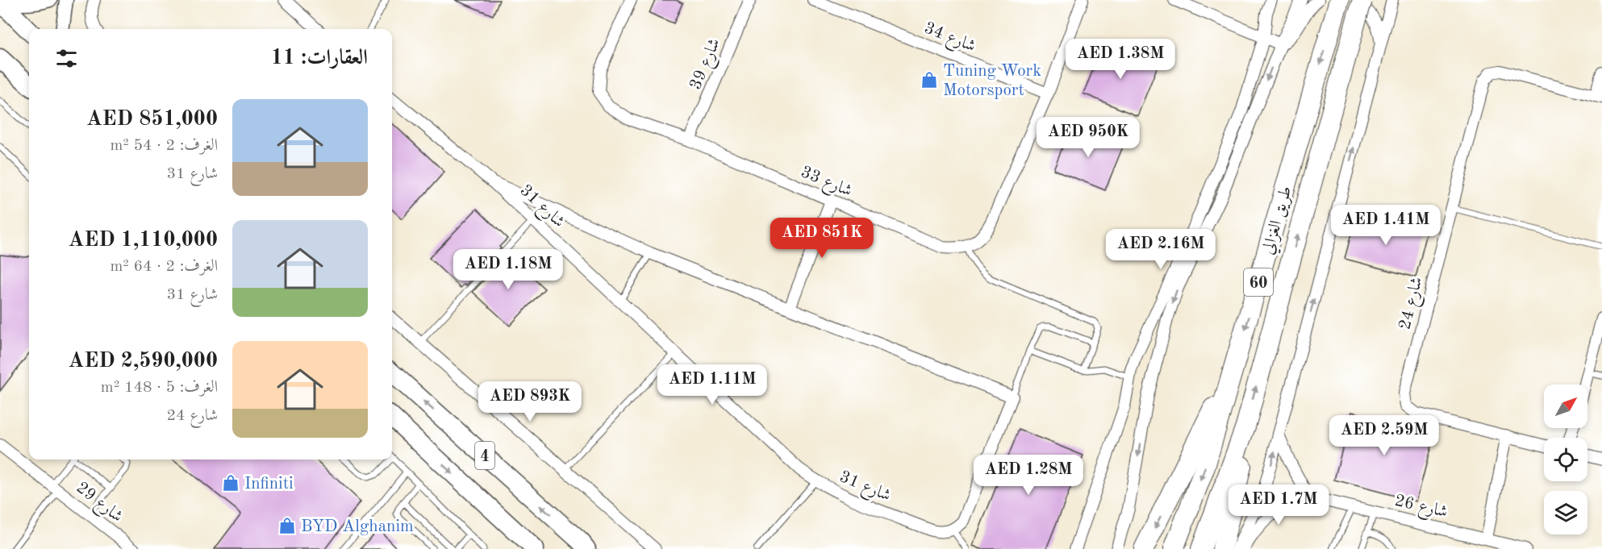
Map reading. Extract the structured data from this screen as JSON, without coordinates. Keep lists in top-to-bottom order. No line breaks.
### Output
{"streets":{"highway":["طريق الغزالي","60","4"],"street":["شارع 34","شارع 39","شارع 33","شارع 31","شارع 24","شارع 29","شارع 26"]},"crossings":[["شارع 39","شارع 33"]],"places":{"shop":["Tuning Work Motorsport","Infiniti","BYD Alghanim"]},"north":"top right","page":{"heading":"العقارات: 11","price":["AED 1.38M","AED 950K","AED 1.41M","AED 851K","AED 2.16M","AED 1.18M","AED 1.11M","AED 893K","AED 2.59M","AED 1.28M","AED 1.7M"],"list":[{"name":"AED 851,000","note":"الغرف: 2 · 54 m² · شارع 31"},{"name":"AED 1,110,000","note":"الغرف: 2 · 64 m² · شارع 31"},{"name":"AED 2,590,000","note":"الغرف: 5 · 148 m² · شارع 24"}]}}
